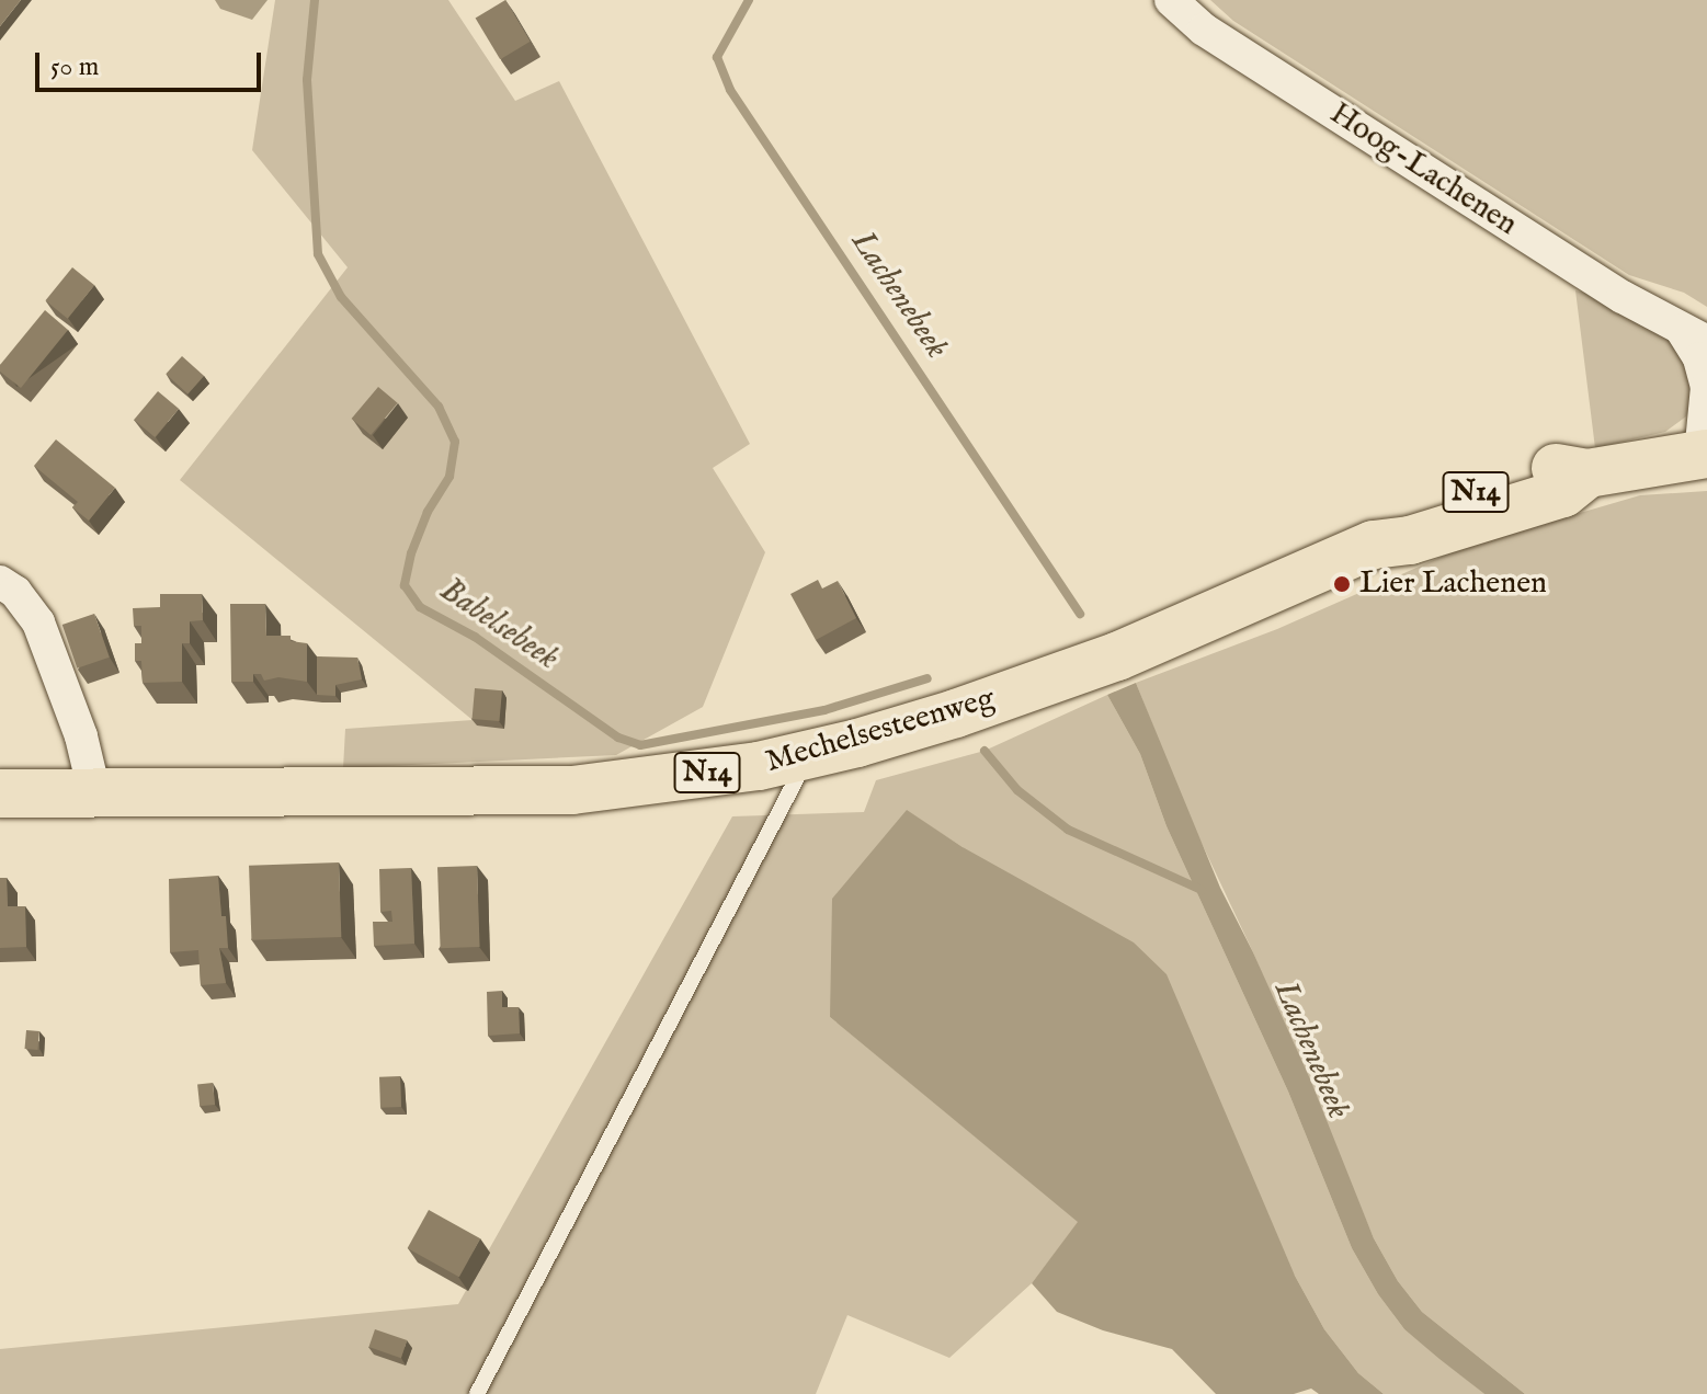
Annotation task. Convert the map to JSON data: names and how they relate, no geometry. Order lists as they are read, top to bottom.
{
  "streets": {
    "main road": ["N14", "Mechelsesteenweg"],
    "street": ["Hoog-Lachenen"]
  },
  "crossings": [
    ["Hoog-Lachenen", "Mechelsesteenweg"]
  ],
  "water": ["Lachenebeek", "Babelsebeek"],
  "places": ["Lier Lachenen"],
  "scale_bar": "50 m"
}
